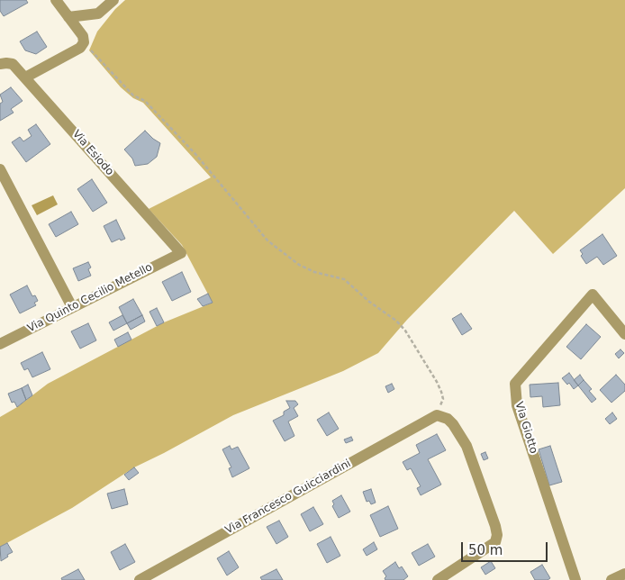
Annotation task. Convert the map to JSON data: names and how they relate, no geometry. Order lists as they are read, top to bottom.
{
  "streets": {
    "street": [
      "Via Esiodo",
      "Via Quinto Cecilio Metello",
      "Via Giotto",
      "Via Francesco Guicciardini"
    ]
  },
  "crossings": [
    ["Via Esiodo", "Via Quinto Cecilio Metello"]
  ],
  "scale_bar": "50 m"
}
